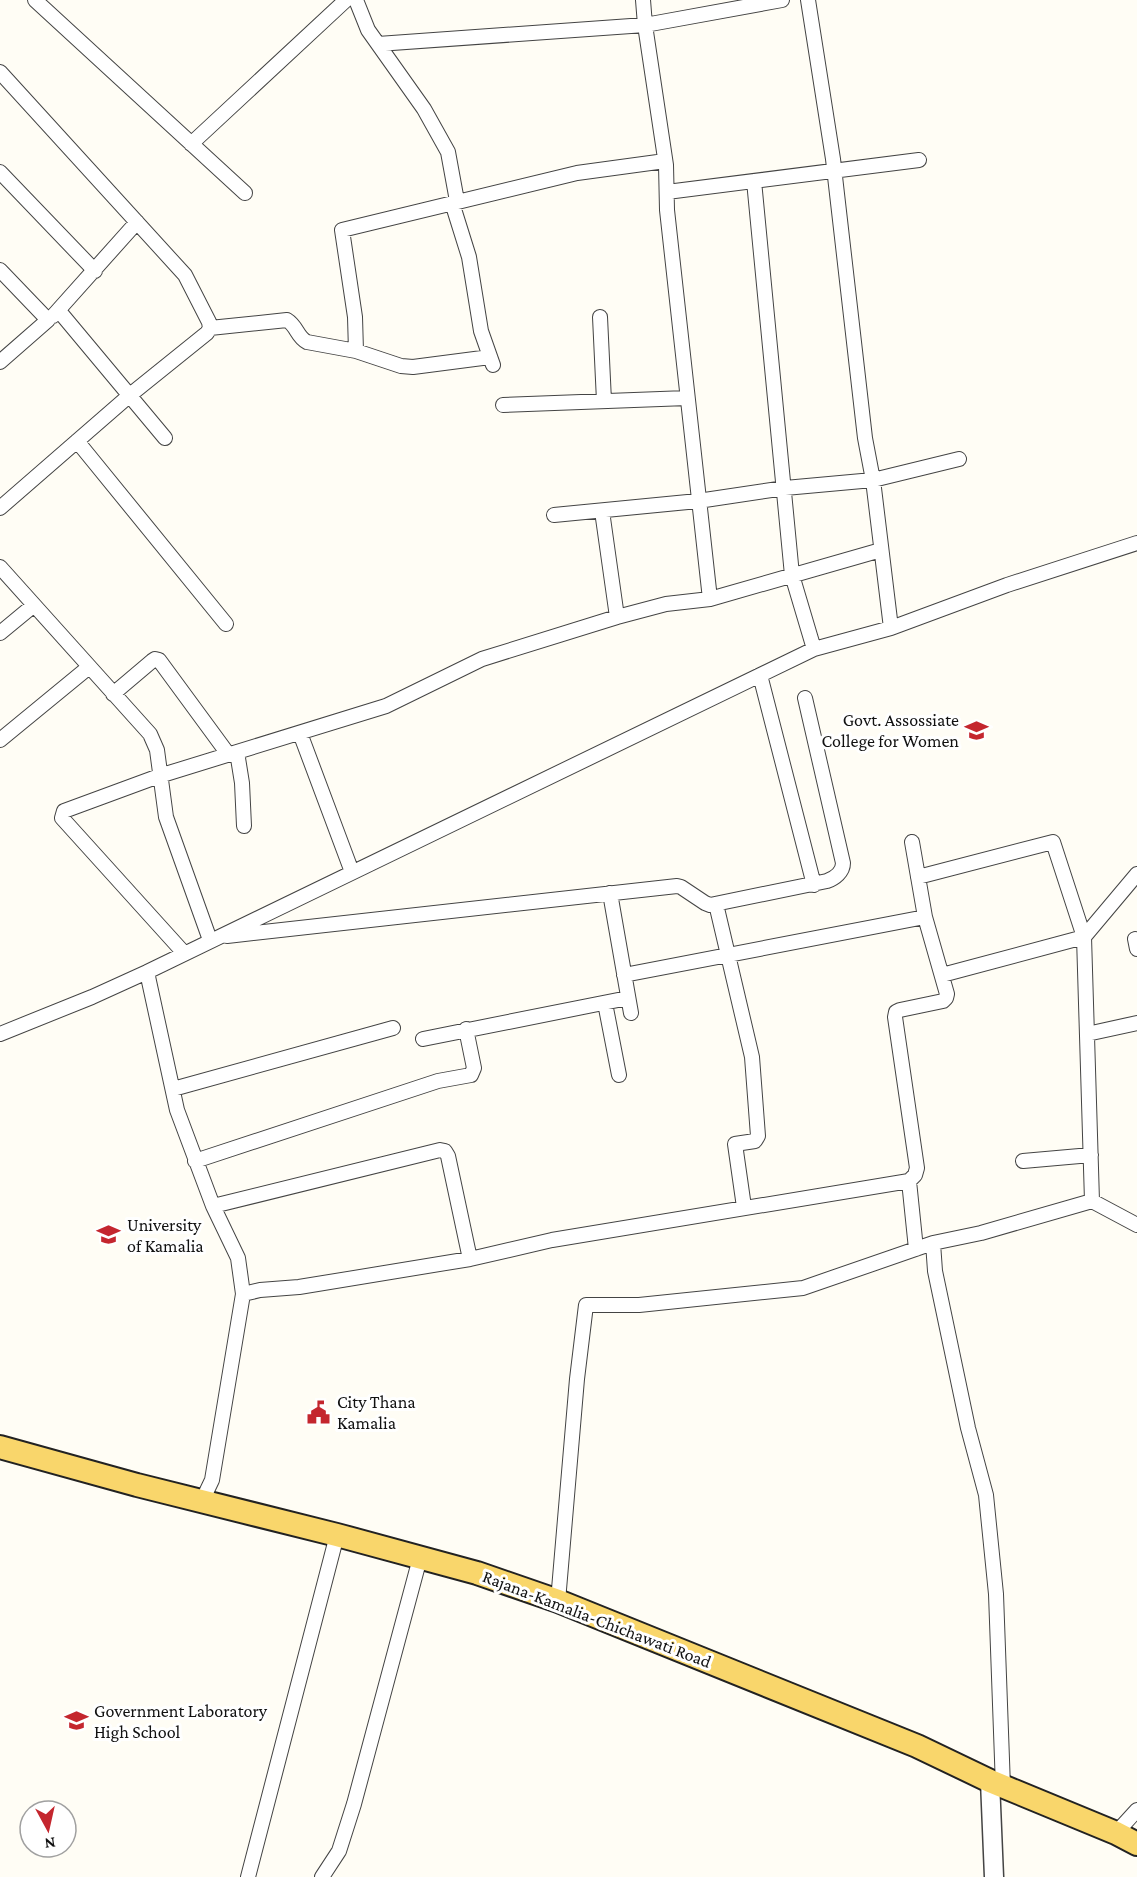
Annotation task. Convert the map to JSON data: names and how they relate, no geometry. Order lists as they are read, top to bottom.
{
  "streets": {
    "main road": ["Rajana-Kamalia-Chichawati Road"]
  },
  "places": {
    "school or university": ["Govt. Assossiate College for Women", "University of Kamalia", "Government Laboratory High School"],
    "public building": ["City Thana Kamalia"]
  },
  "north": "bottom"
}
